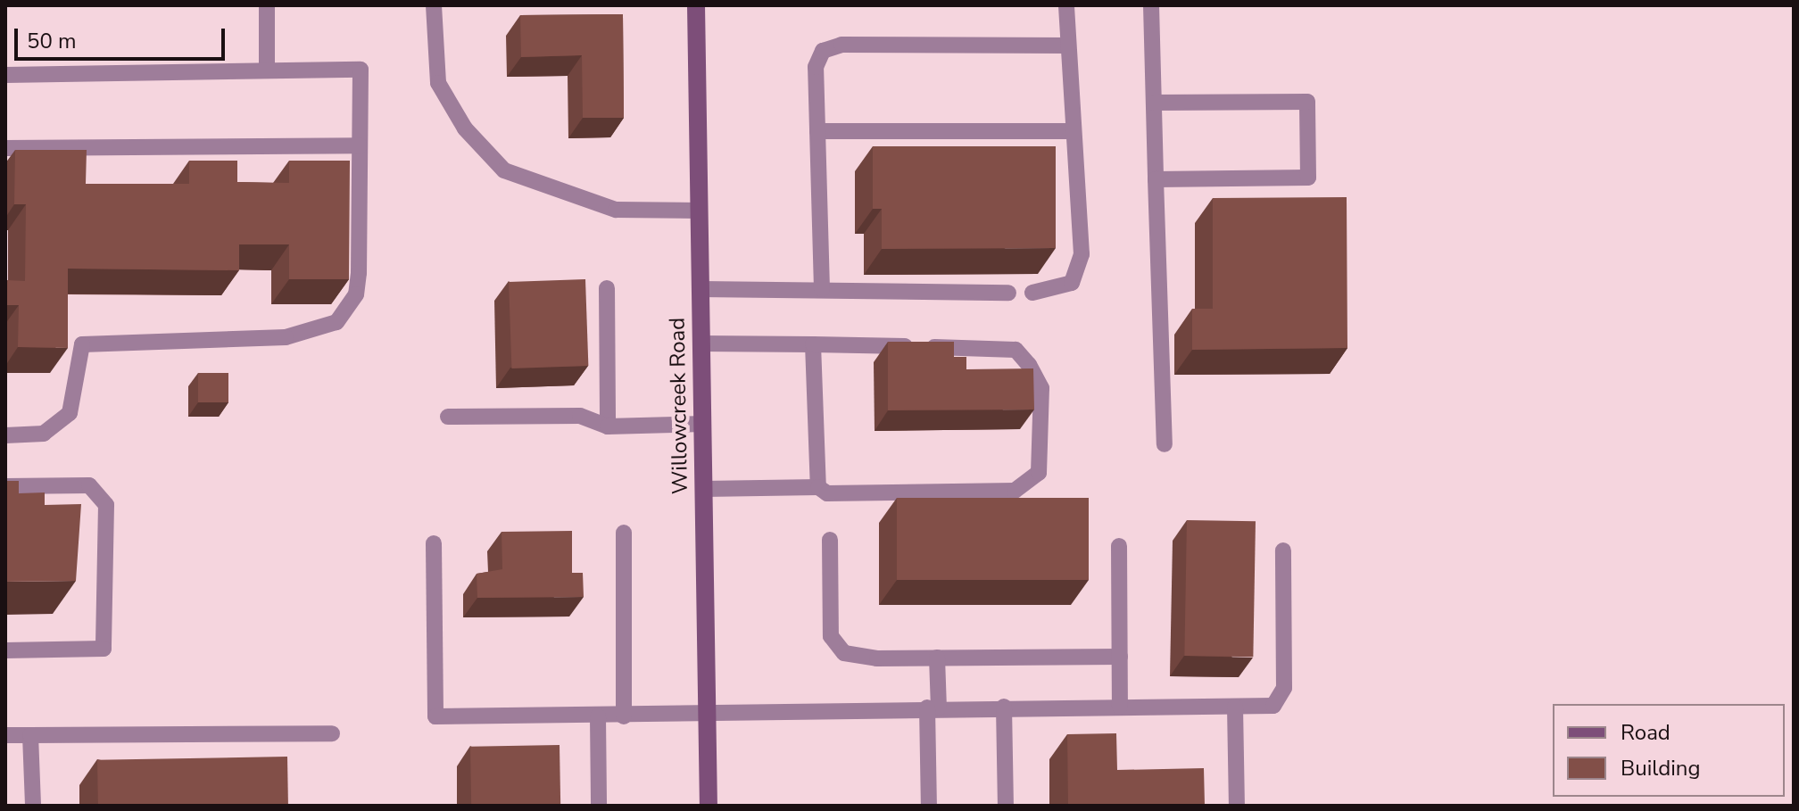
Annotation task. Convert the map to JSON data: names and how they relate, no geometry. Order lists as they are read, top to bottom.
{
  "streets": {
    "main road": ["Willowcreek Road"]
  },
  "legend": ["Road", "Building"],
  "scale_bar": "50 m"
}
